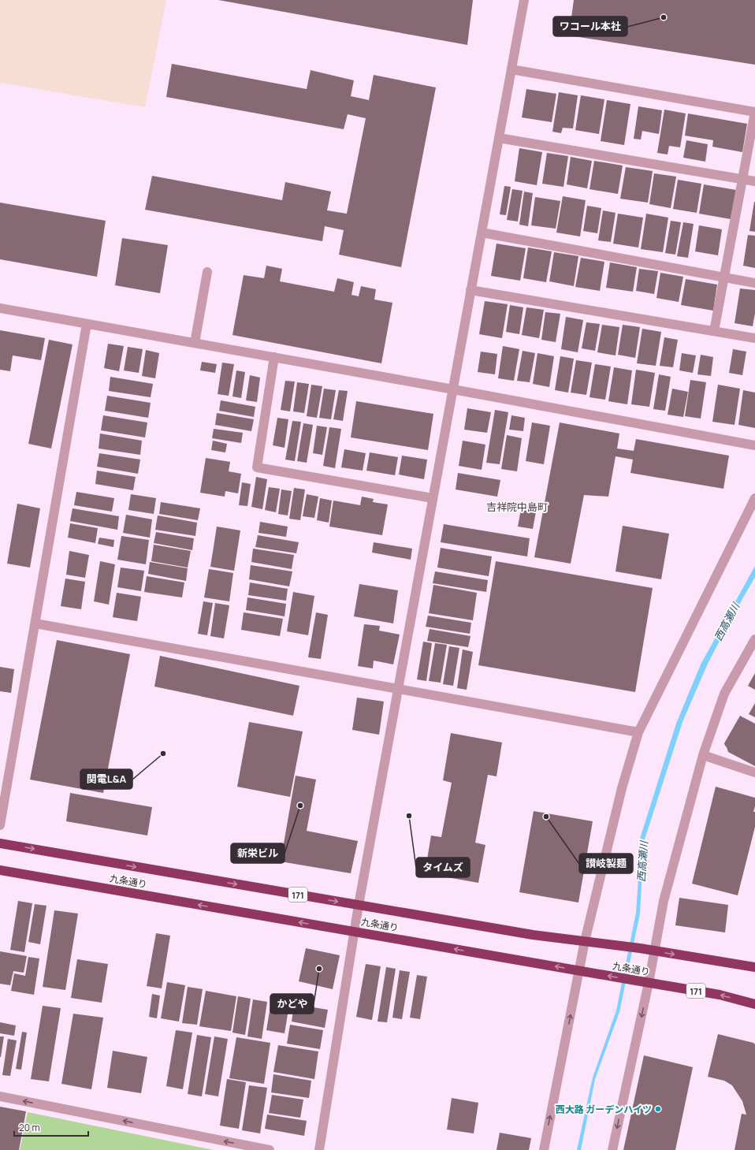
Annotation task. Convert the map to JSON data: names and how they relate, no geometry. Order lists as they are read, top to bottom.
{
  "streets": {
    "highway": ["九条通り", "171"]
  },
  "districts": ["吉祥院中島町"],
  "water": ["西高瀬川"],
  "places": [
    "ワコール本社",
    "関電L&A",
    "新栄ビル",
    "タイムズ",
    "讃岐製麺",
    "かどや",
    "西大路 ガーデンハイツ"
  ],
  "scale_bar": "20 m"
}
